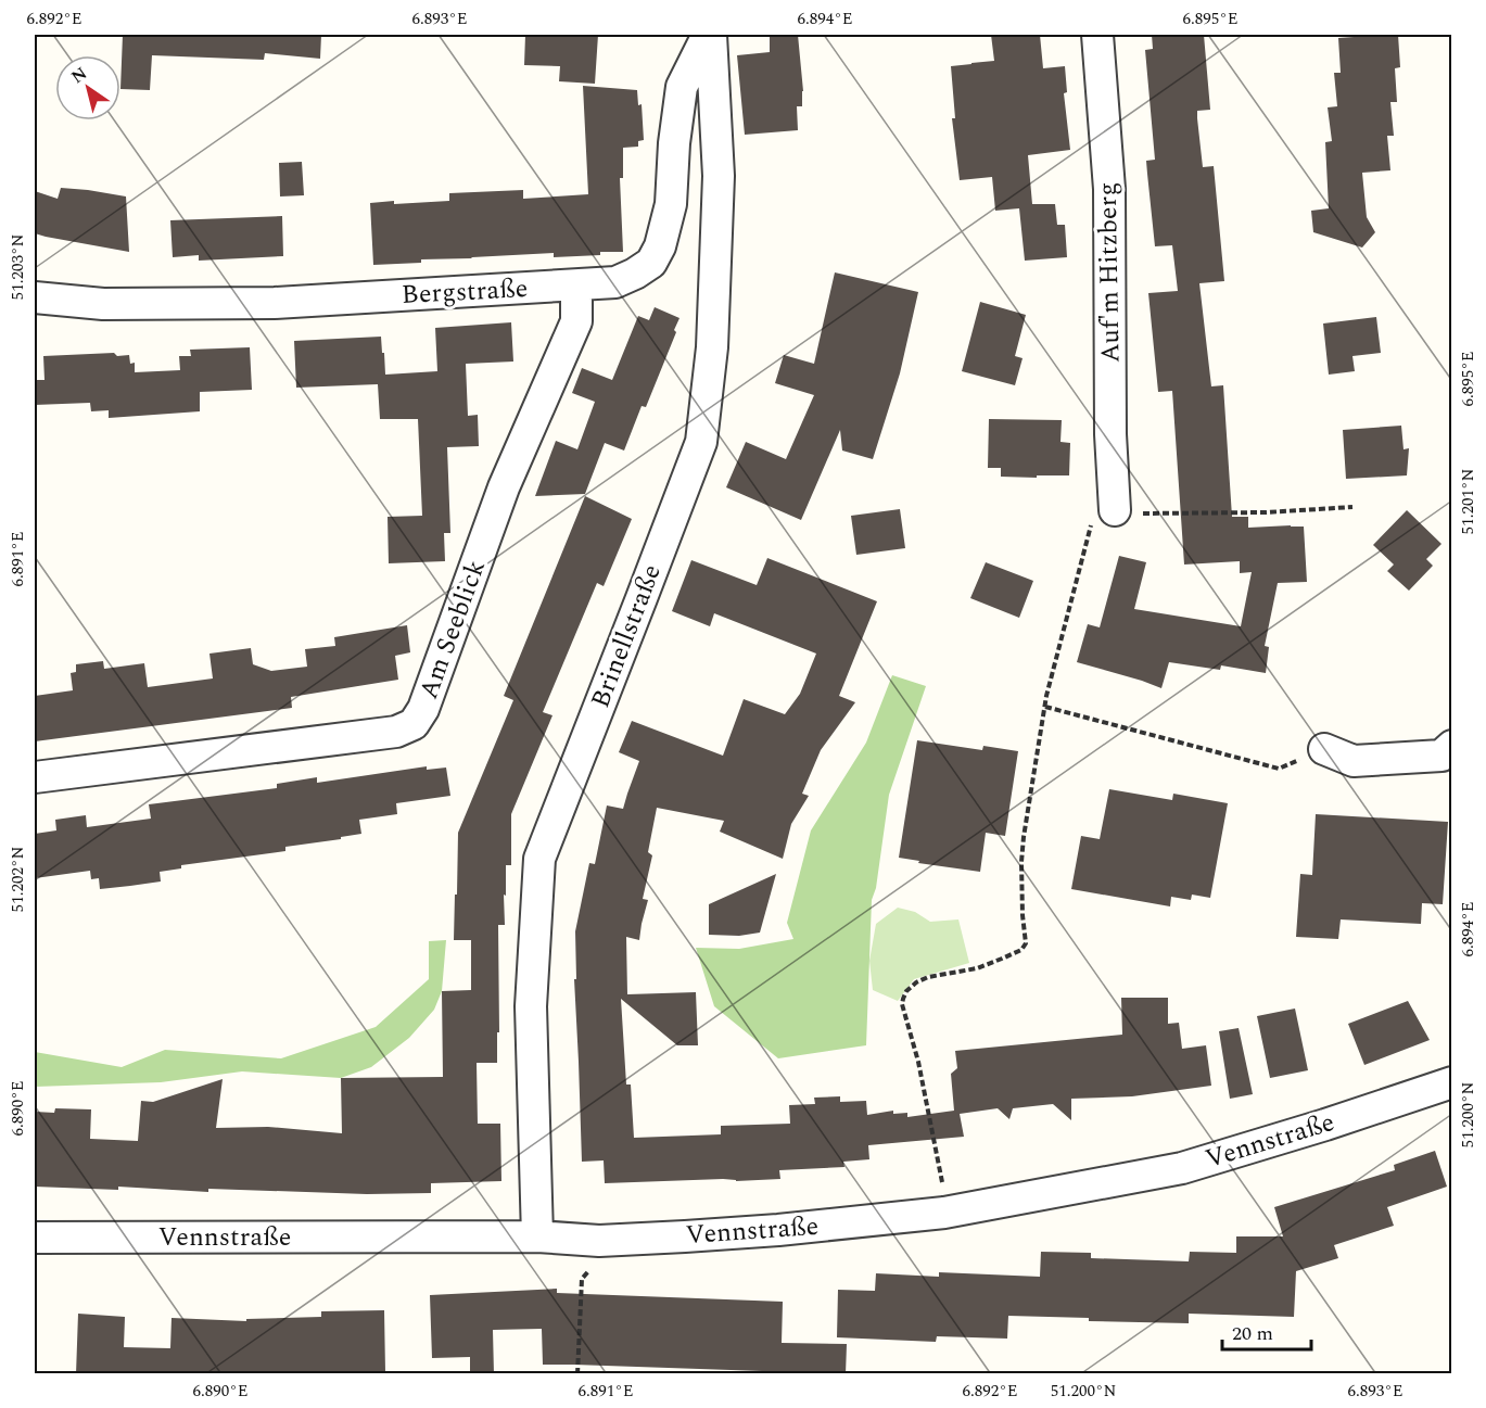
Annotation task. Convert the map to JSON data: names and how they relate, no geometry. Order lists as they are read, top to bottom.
{
  "streets": {
    "street": [
      "Auf'm Hitzberg",
      "Bergstraße",
      "Am Seeblick",
      "Brinellstraße",
      "Vennstraße"
    ]
  },
  "crossings": [
    ["Bergstraße", "Am Seeblick"],
    ["Bergstraße", "Brinellstraße"],
    ["Brinellstraße", "Vennstraße"]
  ],
  "scale_bar": "20 m",
  "north": "top left",
  "coordinates": [
    "6.892°E",
    "6.893°E",
    "6.894°E",
    "6.895°E",
    "51.203°N",
    "51.201°N",
    "6.891°E",
    "51.202°N",
    "6.890°E",
    "51.200°N"
  ]
}
